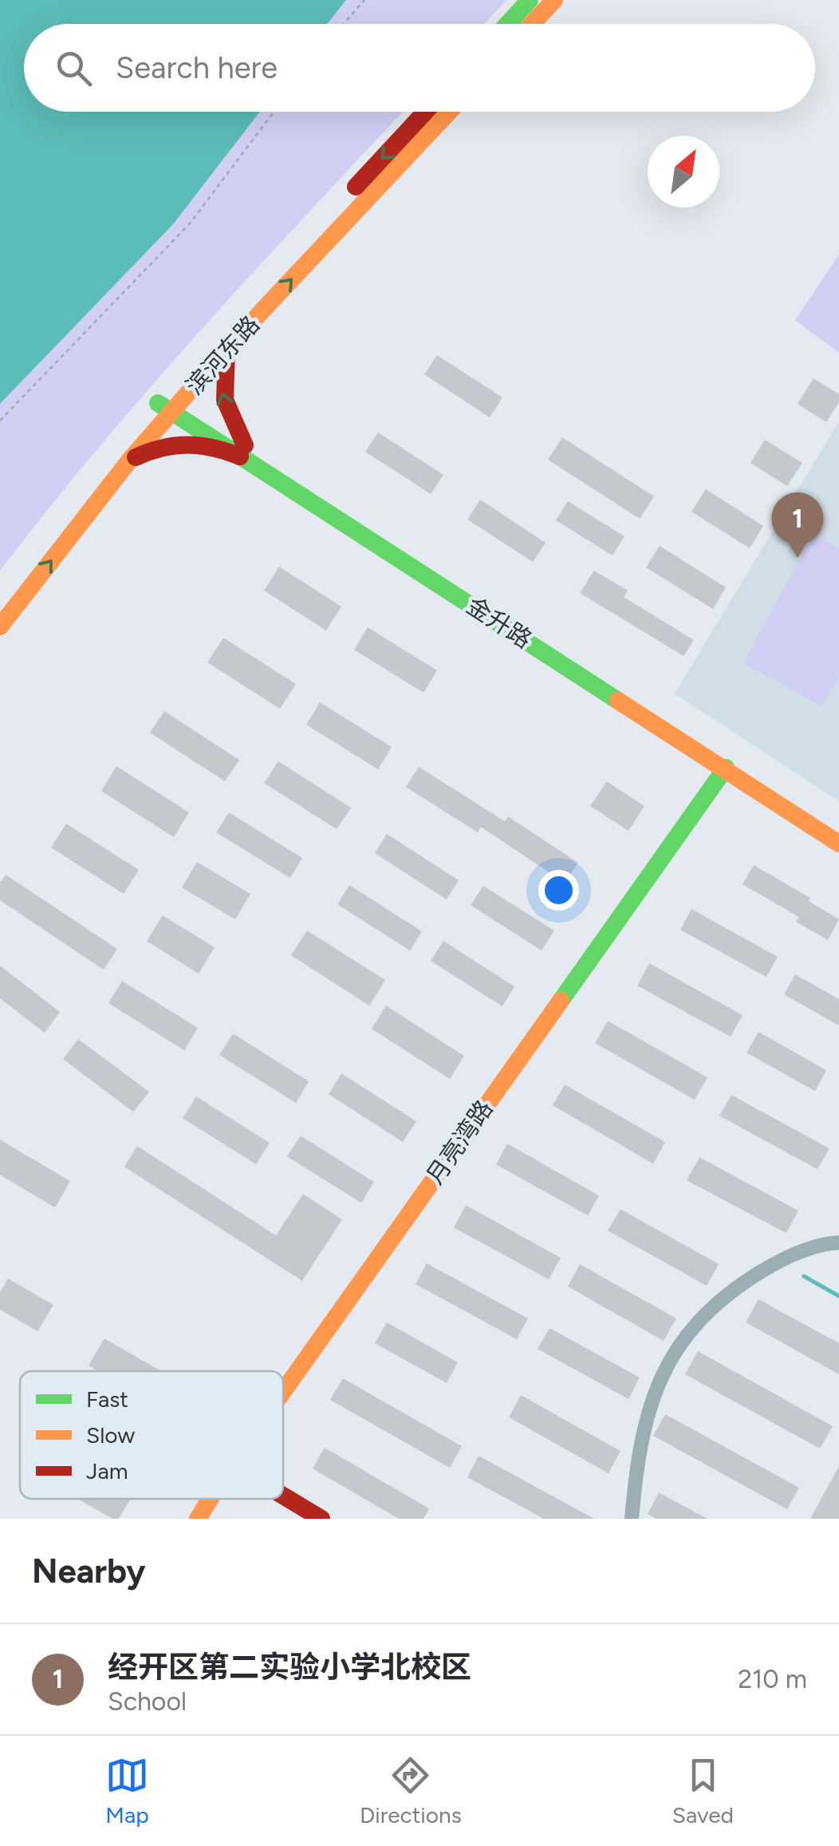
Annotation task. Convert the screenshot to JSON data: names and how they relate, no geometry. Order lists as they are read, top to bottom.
{
  "streets": {
    "main road": ["滨河东路", "金升路", "月亮湾路"]
  },
  "crossings": [
    ["滨河东路", "金升路"],
    ["金升路", "月亮湾路"]
  ],
  "legend": ["Fast", "Slow", "Jam"],
  "north": "top right",
  "page": {
    "search": "Search here",
    "pins": "1",
    "heading": "Nearby",
    "list": [
      {
        "mark": "1",
        "name": "经开区第二实验小学北校区",
        "note": "School",
        "value": "210 m"
      }
    ],
    "nav": ["Map", "Directions", "Saved"]
  }
}
